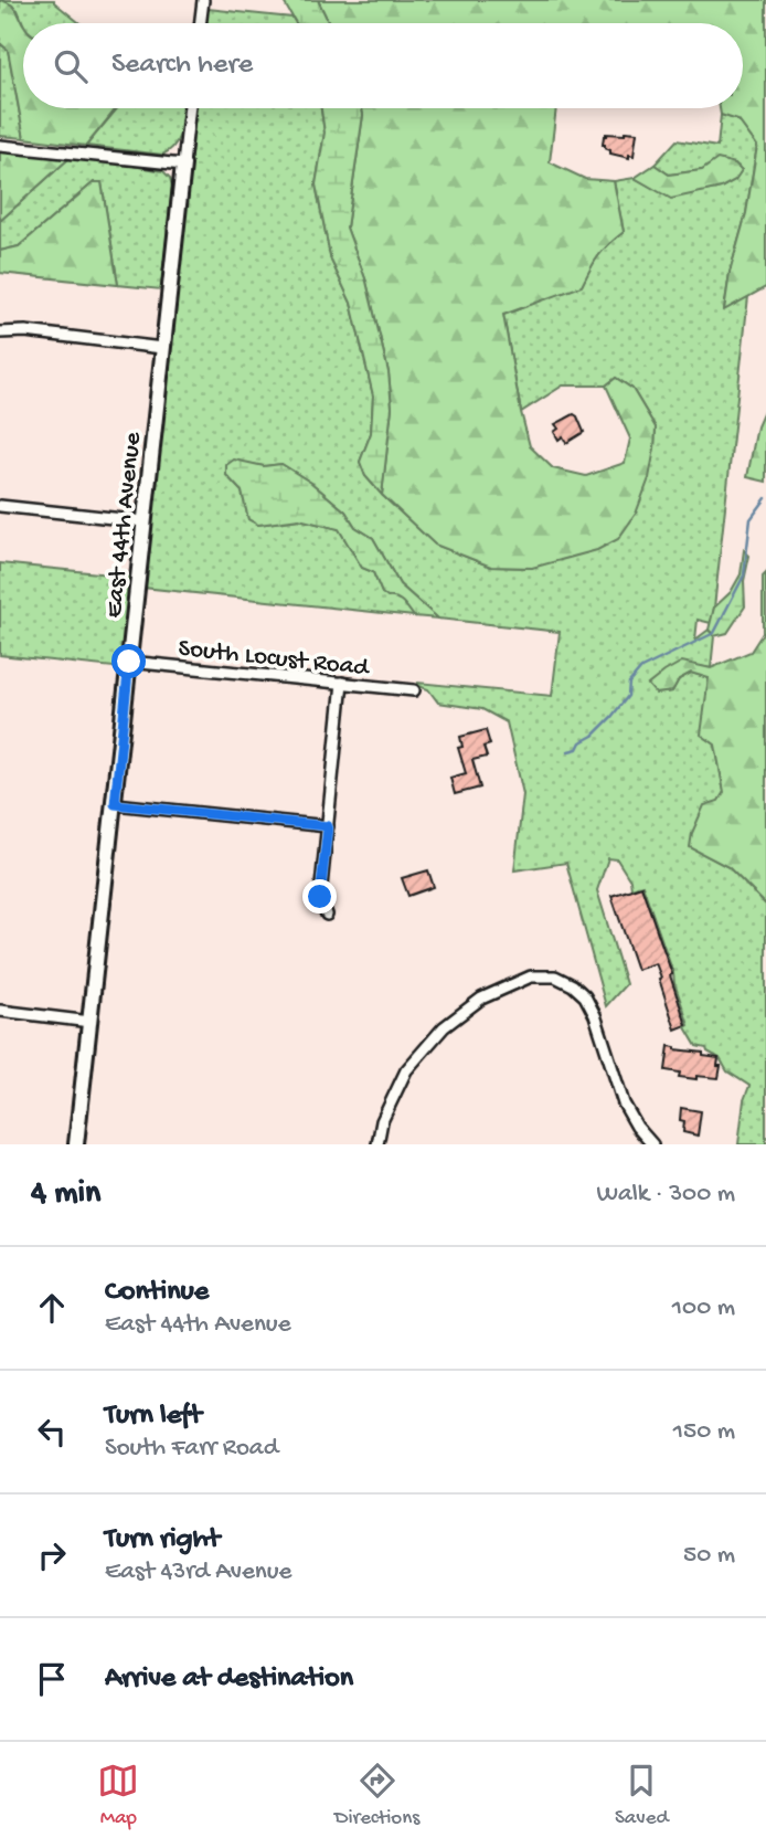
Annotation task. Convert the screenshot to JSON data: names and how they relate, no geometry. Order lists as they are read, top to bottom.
{
  "streets": {
    "street": ["East 44th Avenue", "South Locust Road"]
  },
  "crossings": [
    ["East 44th Avenue", "South Locust Road"]
  ],
  "page": {
    "search": "Search here",
    "heading": ["4 min", "Walk · 300 m"],
    "list": [
      ["Continue", "East 44th Avenue", "100 m"],
      ["Turn left", "South Farr Road", "150 m"],
      ["Turn right", "East 43rd Avenue", "50 m"],
      "Arrive at destination"
    ],
    "nav": ["Map", "Directions", "Saved"]
  }
}
